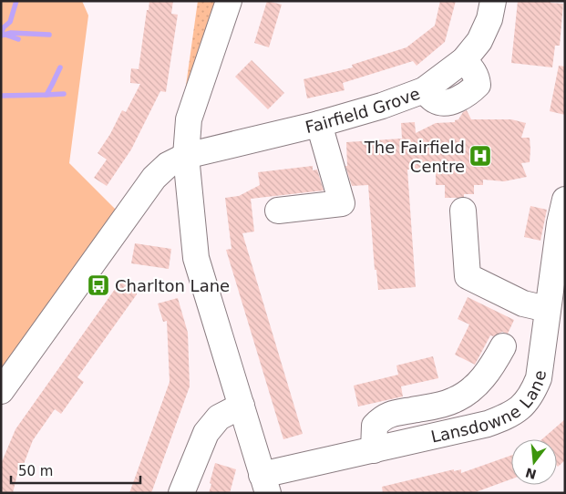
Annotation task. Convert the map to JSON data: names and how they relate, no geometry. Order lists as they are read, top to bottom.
{
  "streets": {
    "street": ["Fairfield Grove", "Lansdowne Lane"]
  },
  "places": {
    "hospital": ["The Fairfield Centre"],
    "bus stop": ["Charlton Lane"]
  },
  "scale_bar": "50 m",
  "north": "bottom"
}
